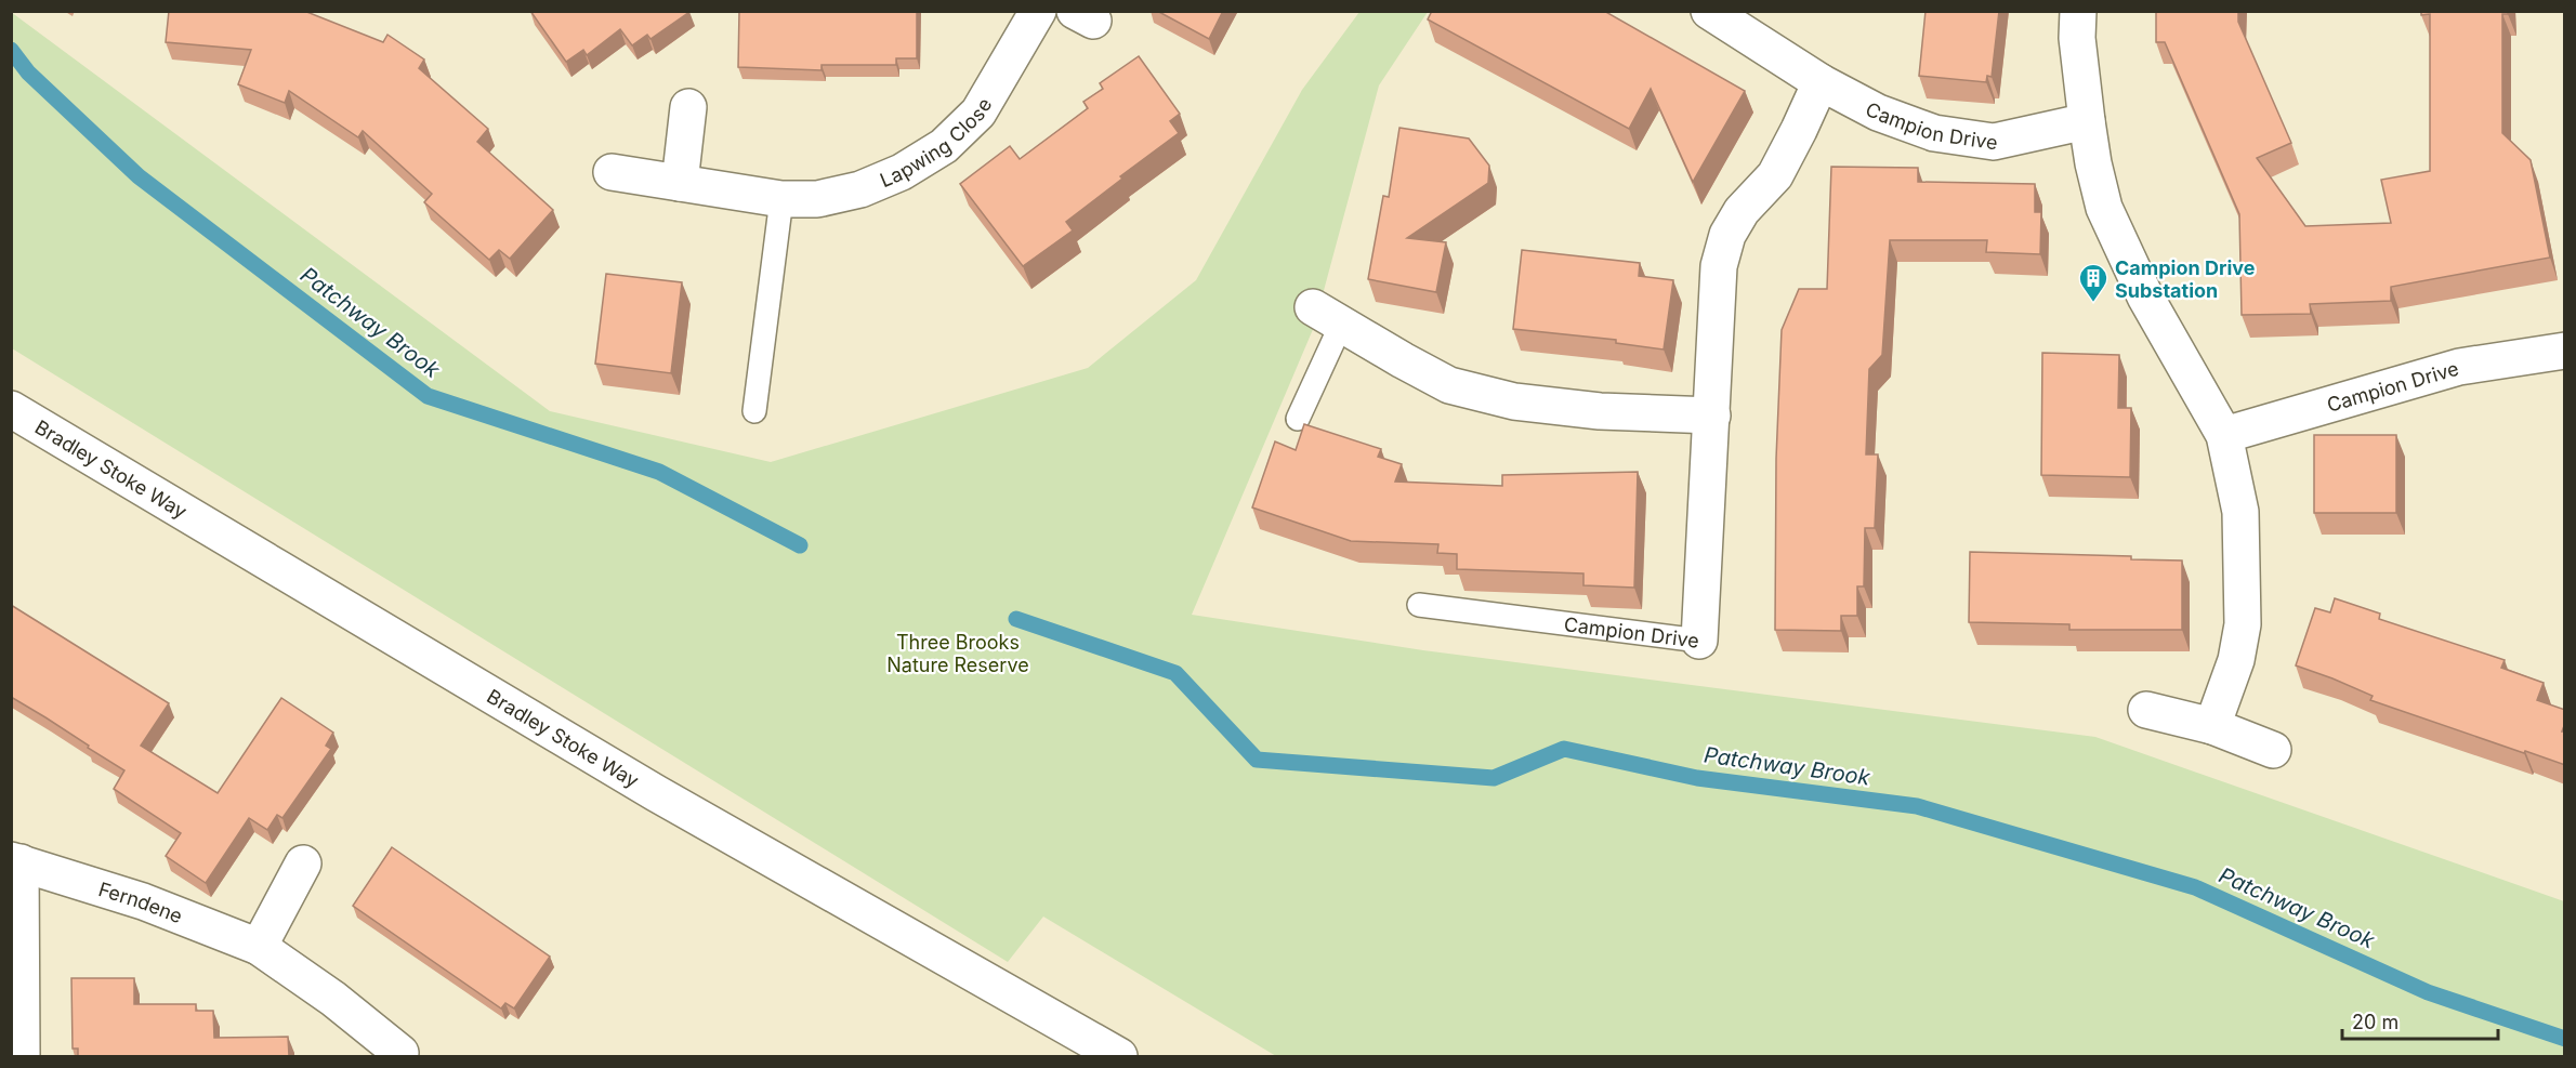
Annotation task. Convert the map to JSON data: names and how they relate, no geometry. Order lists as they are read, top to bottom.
{
  "streets": {
    "street": [
      "Campion Drive",
      "Lapwing Close",
      "Bradley Stoke Way",
      "Ferndene"
    ]
  },
  "water": ["Patchway Brook"],
  "parks": ["Three Brooks Nature Reserve"],
  "places": {
    "building": ["Campion Drive Substation"]
  },
  "scale_bar": "20 m"
}
